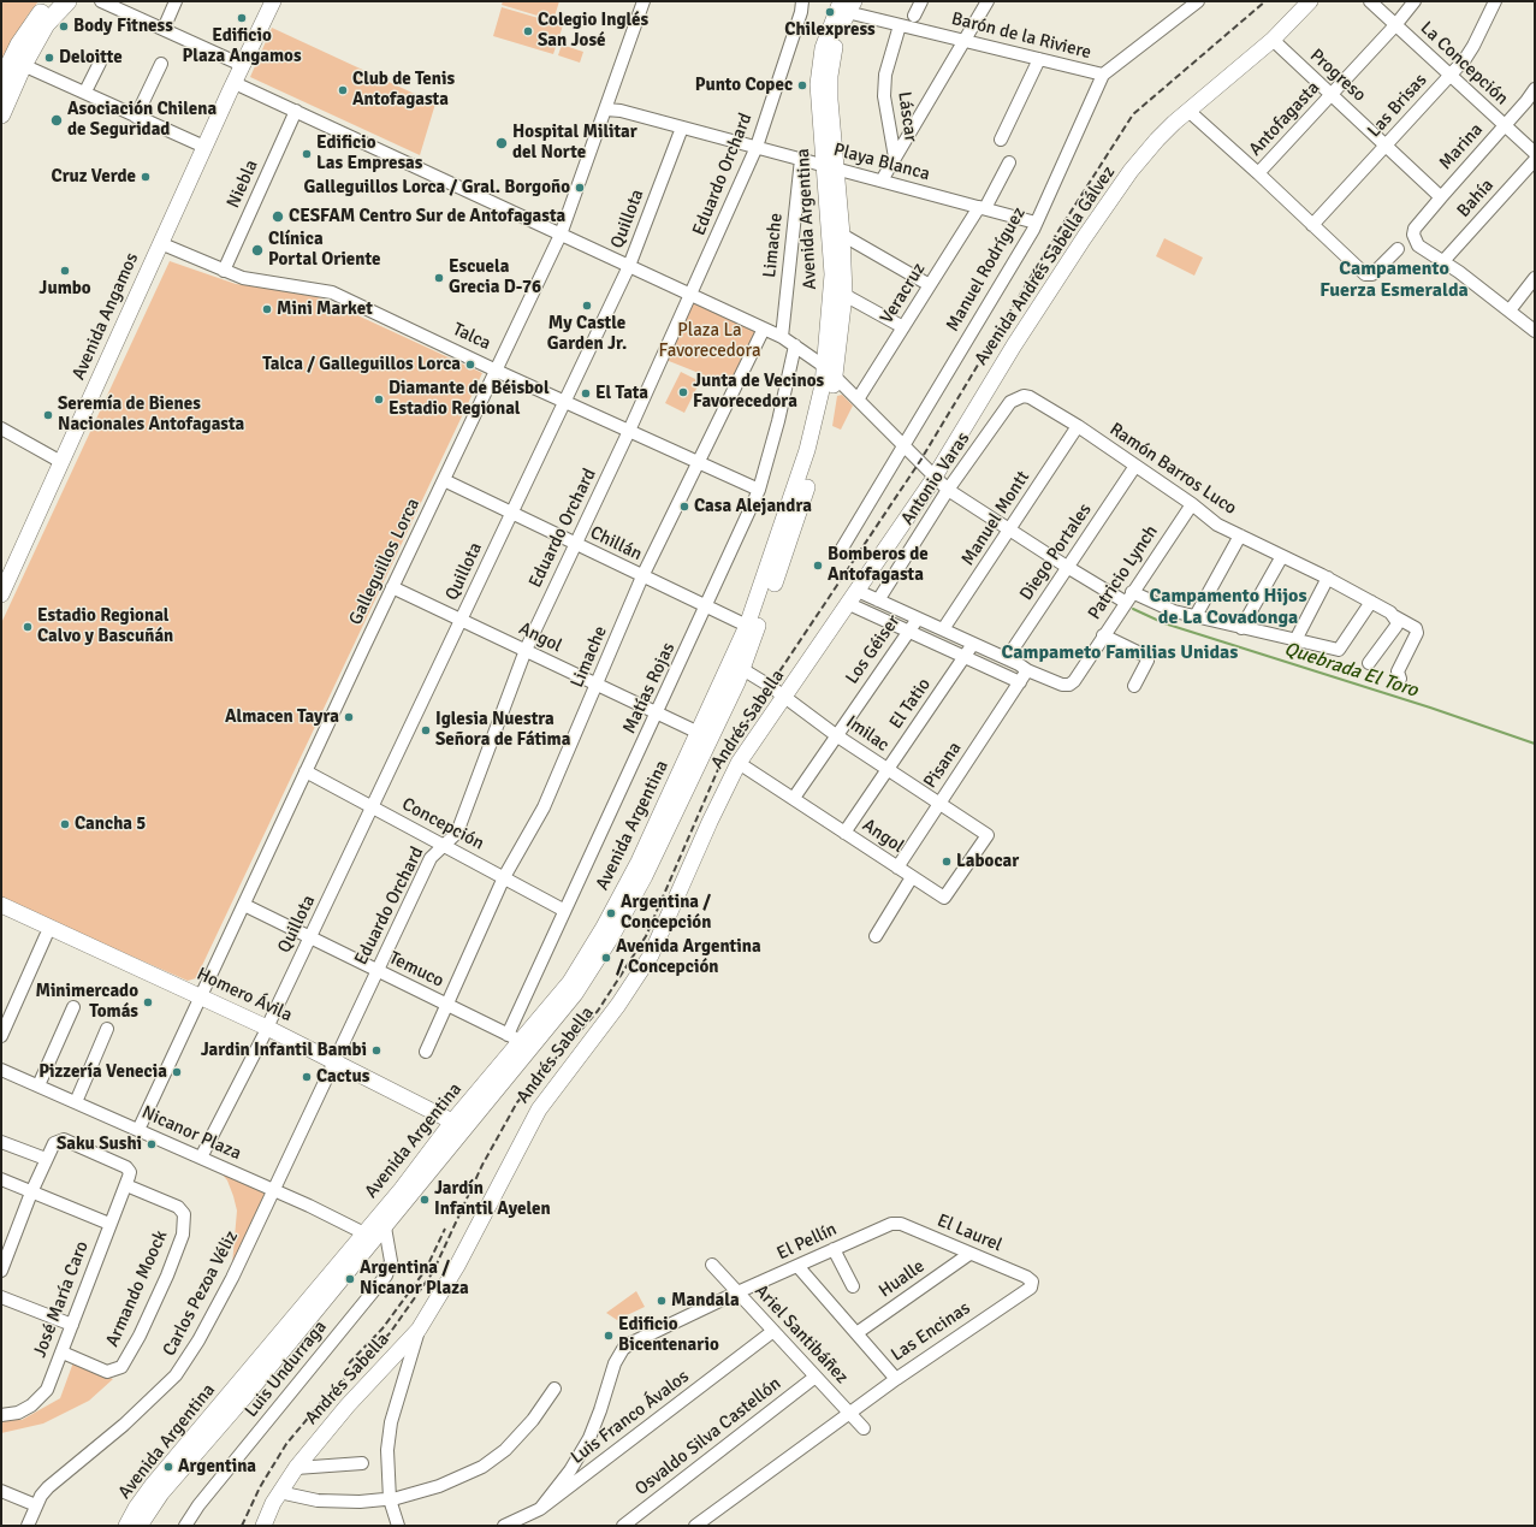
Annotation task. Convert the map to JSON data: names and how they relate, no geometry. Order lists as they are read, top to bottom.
{
  "streets": {
    "main road": [
      "Avenida Argentina",
      "Avenida Andrés Sabella Gálvez",
      "Avenida Angamos",
      "Andrés Sabella",
      "Homero Ávila"
    ],
    "street": [
      "Barón de la Riviere",
      "La Concepción",
      "Progreso",
      "Las Brisas",
      "Láscar",
      "Antofagasta",
      "Marina",
      "Playa Blanca",
      "Eduardo Orchard",
      "Niebla",
      "Bahía",
      "Quillota",
      "Limache",
      "Manuel Rodríguez",
      "Veracruz",
      "Talca",
      "Ramón Barros Luco",
      "Antonio Varas",
      "Manuel Montt",
      "Chillán",
      "Diego Portales",
      "Galleguillos Lorca",
      "Patricio Lynch",
      "Angol",
      "Los Géiser",
      "Matías Rojas",
      "El Tatio",
      "Imilac",
      "Pisana",
      "Concepción",
      "Temuco",
      "Nicanor Plaza",
      "El Laurel",
      "El Pellín",
      "Hualle",
      "Armando Moock",
      "Carlos Pezoa Véliz",
      "José María Caro",
      "Las Encinas",
      "Ariel Santibáñez",
      "Luis Undurraga",
      "Luis Franco Ávalos",
      "Osvaldo Silva Castellón"
    ]
  },
  "crossings": [
    ["Barón de la Riviere", "Láscar"],
    ["Barón de la Riviere", "Avenida Argentina"],
    ["Barón de la Riviere", "Manuel Rodríguez"],
    ["La Concepción", "Las Brisas"],
    ["La Concepción", "Antofagasta"],
    ["La Concepción", "Marina"],
    ["Progreso", "Las Brisas"],
    ["Progreso", "Antofagasta"],
    ["Progreso", "Marina"],
    ["Progreso", "Avenida Andrés Sabella Gálvez"],
    ["Marina", "Bahía"],
    ["Playa Blanca", "Eduardo Orchard"],
    ["Playa Blanca", "Quillota"],
    ["Playa Blanca", "Avenida Argentina"],
    ["Playa Blanca", "Limache"],
    ["Playa Blanca", "Manuel Rodríguez"],
    ["Playa Blanca", "Veracruz"],
    ["Playa Blanca", "Galleguillos Lorca"],
    ["Eduardo Orchard", "Talca"],
    ["Eduardo Orchard", "Chillán"],
    ["Eduardo Orchard", "Angol"],
    ["Eduardo Orchard", "Concepción"],
    ["Eduardo Orchard", "Temuco"],
    ["Eduardo Orchard", "Homero Ávila"],
    ["Eduardo Orchard", "Carlos Pezoa Véliz"],
    ["Niebla", "Talca"],
    ["Quillota", "Talca"],
    ["Quillota", "Chillán"],
    ["Quillota", "Angol"],
    ["Quillota", "Concepción"],
    ["Quillota", "Temuco"],
    ["Quillota", "Homero Ávila"],
    ["Quillota", "Nicanor Plaza"],
    ["Avenida Argentina", "Chillán"],
    ["Avenida Argentina", "Angol"],
    ["Avenida Argentina", "Matías Rojas"],
    ["Avenida Argentina", "Imilac"],
    ["Avenida Argentina", "Temuco"],
    ["Avenida Argentina", "Homero Ávila"],
    ["Avenida Argentina", "Nicanor Plaza"],
    ["Avenida Argentina", "Luis Undurraga"],
    ["Limache", "Talca"],
    ["Limache", "Chillán"],
    ["Limache", "Angol"],
    ["Limache", "Concepción"],
    ["Limache", "Temuco"],
    ["Avenida Andrés Sabella Gálvez", "Andrés Sabella"],
    ["Avenida Angamos", "Talca"],
    ["Talca", "Galleguillos Lorca"],
    ["Talca", "Matías Rojas"],
    ["Ramón Barros Luco", "Antonio Varas"],
    ["Ramón Barros Luco", "Manuel Montt"],
    ["Ramón Barros Luco", "Diego Portales"],
    ["Ramón Barros Luco", "Patricio Lynch"],
    ["Chillán", "Galleguillos Lorca"],
    ["Chillán", "Matías Rojas"],
    ["Galleguillos Lorca", "Angol"],
    ["Galleguillos Lorca", "Concepción"],
    ["Galleguillos Lorca", "Temuco"],
    ["Galleguillos Lorca", "Homero Ávila"],
    ["Galleguillos Lorca", "Nicanor Plaza"],
    ["Patricio Lynch", "Pisana"],
    ["Angol", "Los Géiser"],
    ["Angol", "Matías Rojas"],
    ["Angol", "El Tatio"],
    ["Angol", "Andrés Sabella"],
    ["Angol", "Imilac"],
    ["Angol", "Pisana"],
    ["Los Géiser", "Imilac"],
    ["Matías Rojas", "Concepción"],
    ["Matías Rojas", "Temuco"],
    ["El Tatio", "Imilac"],
    ["Andrés Sabella", "Imilac"],
    ["Imilac", "Pisana"],
    ["Homero Ávila", "Carlos Pezoa Véliz"],
    ["Nicanor Plaza", "Carlos Pezoa Véliz"],
    ["El Laurel", "El Pellín"],
    ["El Laurel", "Hualle"],
    ["El Laurel", "Las Encinas"],
    ["El Pellín", "Ariel Santibáñez"],
    ["El Pellín", "Luis Franco Ávalos"],
    ["Armando Moock", "José María Caro"],
    ["Las Encinas", "Ariel Santibáñez"],
    ["Ariel Santibáñez", "Luis Franco Ávalos"],
    ["Ariel Santibáñez", "Osvaldo Silva Castellón"]
  ],
  "districts": ["Campamento Fuerza Esmeralda", "Campamento Hijos de La Covadonga", "Campameto Familias Unidas"],
  "water": ["Quebrada El Toro"],
  "parks": ["Plaza La Favorecedora"],
  "places": [
    "Chilexpress",
    "Edificio Plaza Angamos",
    "Body Fitness",
    "Colegio Inglés San José",
    "Deloitte",
    "Punto Copec",
    "Club de Tenis Antofagasta",
    "Asociación Chilena de Seguridad",
    "Hospital Militar del Norte",
    "Edificio Las Empresas",
    "Cruz Verde",
    "Galleguillos Lorca / Gral. Borgoño",
    "CESFAM Centro Sur de Antofagasta",
    "Clínica Portal Oriente",
    "Jumbo",
    "Escuela Grecia D-76",
    "My Castle Garden Jr.",
    "Mini Market",
    "Talca / Galleguillos Lorca",
    "Junta de Vecinos Favorecedora",
    "El Tata",
    "Diamante de Béisbol Estadio Regional",
    "Seremía de Bienes Nacionales Antofagasta",
    "Casa Alejandra",
    "Bomberos de Antofagasta",
    "Estadio Regional Calvo y Bascuñán",
    "Almacen Tayra",
    "Iglesia Nuestra Señora de Fátima",
    "Cancha 5",
    "Labocar",
    "Argentina / Concepción",
    "Avenida Argentina / Concepción",
    "Minimercado Tomás",
    "Jardin Infantil Bambi",
    "Pizzería Venecia",
    "Cactus",
    "Saku Sushi",
    "Jardín Infantil Ayelen",
    "Argentina / Nicanor Plaza",
    "Mandala",
    "Edificio Bicentenario",
    "Argentina"
  ]
}
